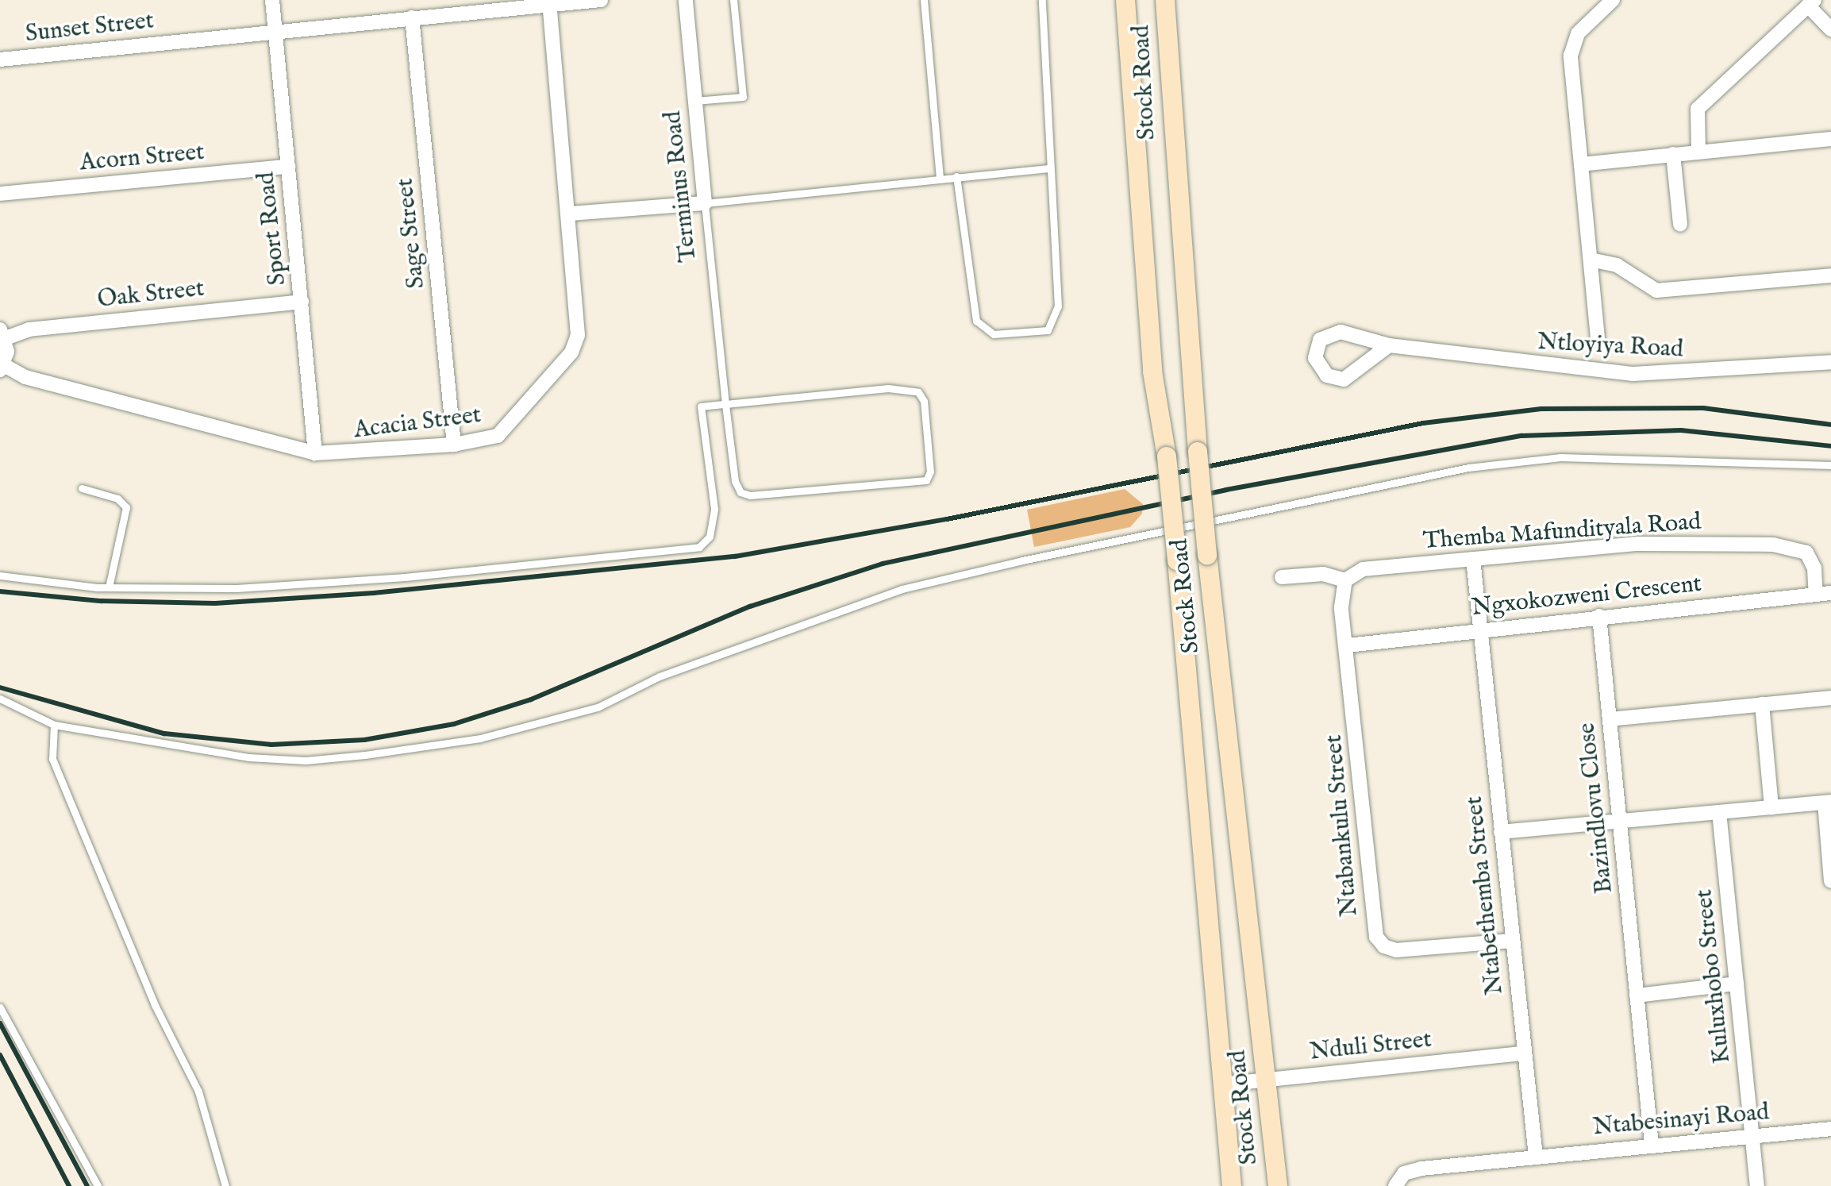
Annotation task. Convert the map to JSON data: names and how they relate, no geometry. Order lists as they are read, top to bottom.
{
  "streets": {
    "main road": ["Stock Road"],
    "street": [
      "Sunset Street",
      "Acorn Street",
      "Terminus Road",
      "Sport Road",
      "Sage Street",
      "Oak Street",
      "Ntloyiya Road",
      "Acacia Street",
      "Themba Mafundityala Road",
      "Ngxokozweni Crescent",
      "Bazindlovu Close",
      "Ntabankulu Street",
      "Ntabethemba Street",
      "Kuluxhobo Street",
      "Nduli Street",
      "Ntabesinayi Road"
    ]
  },
  "crossings": [
    ["Sunset Street", "Sport Road"],
    ["Sunset Street", "Sage Street"],
    ["Sunset Street", "Acacia Street"],
    ["Stock Road", "Nduli Street"],
    ["Acorn Street", "Sport Road"],
    ["Sport Road", "Oak Street"],
    ["Sport Road", "Acacia Street"],
    ["Sage Street", "Acacia Street"],
    ["Themba Mafundityala Road", "Ngxokozweni Crescent"],
    ["Themba Mafundityala Road", "Ntabethemba Street"],
    ["Ngxokozweni Crescent", "Bazindlovu Close"],
    ["Ngxokozweni Crescent", "Ntabankulu Street"],
    ["Ngxokozweni Crescent", "Ntabethemba Street"],
    ["Bazindlovu Close", "Ntabesinayi Road"],
    ["Ntabankulu Street", "Ntabethemba Street"],
    ["Ntabethemba Street", "Nduli Street"],
    ["Ntabethemba Street", "Ntabesinayi Road"],
    ["Kuluxhobo Street", "Ntabesinayi Road"]
  ]
}
